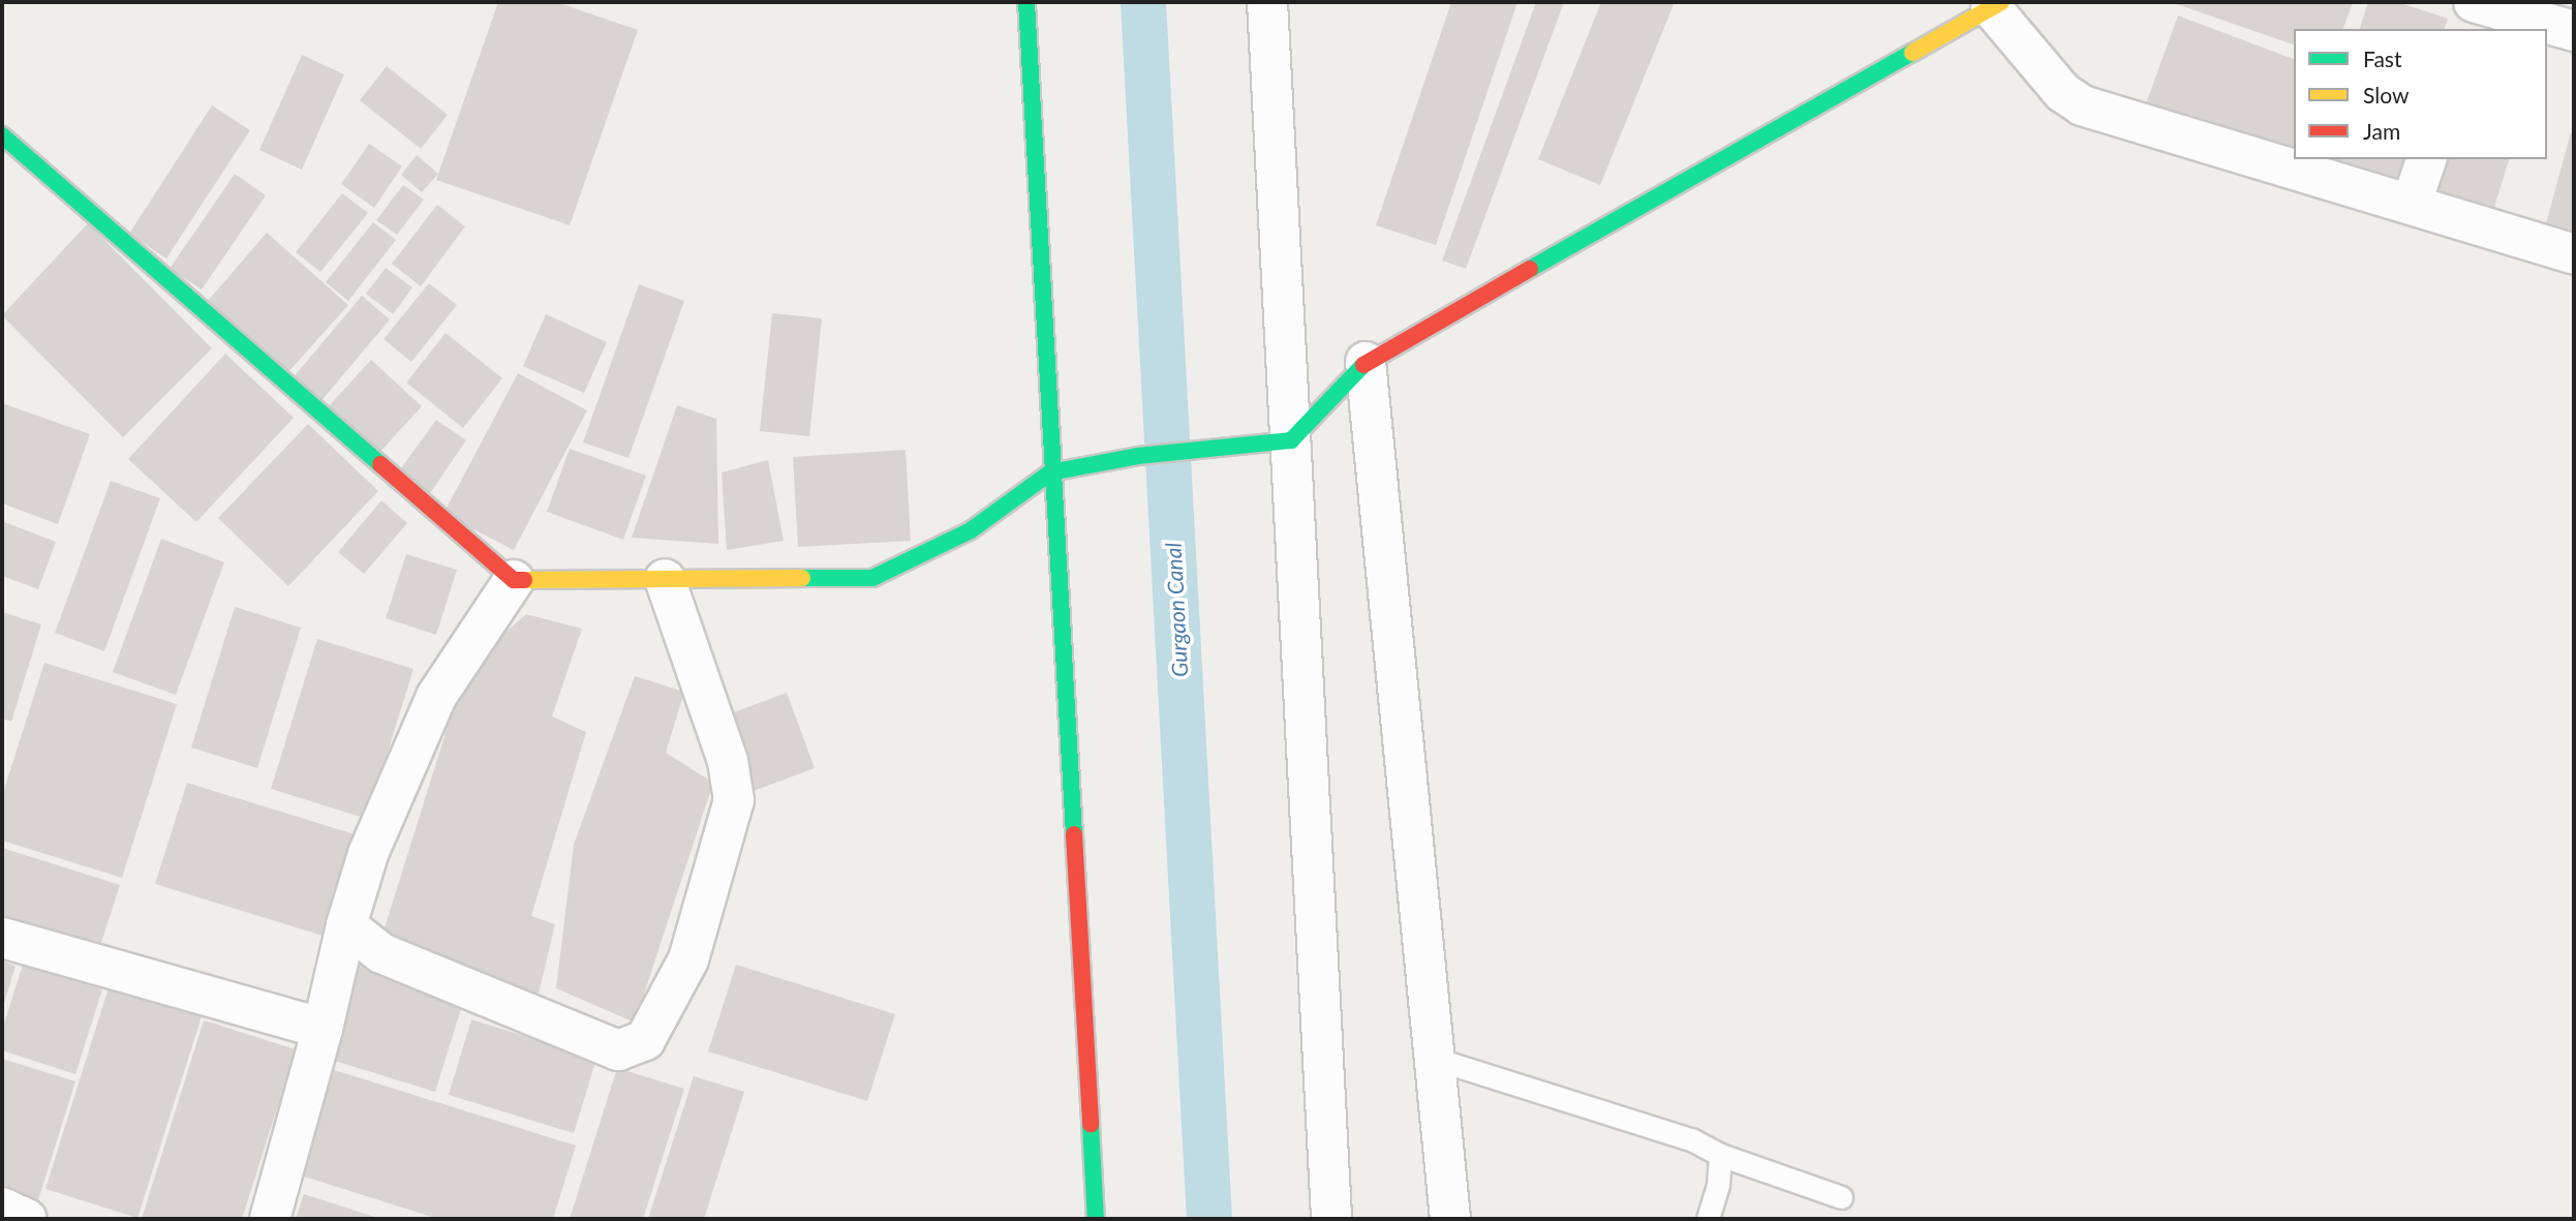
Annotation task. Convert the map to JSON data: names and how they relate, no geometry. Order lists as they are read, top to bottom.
{
  "water": ["Gurgaon Canal"],
  "legend": ["Fast", "Slow", "Jam"]
}
